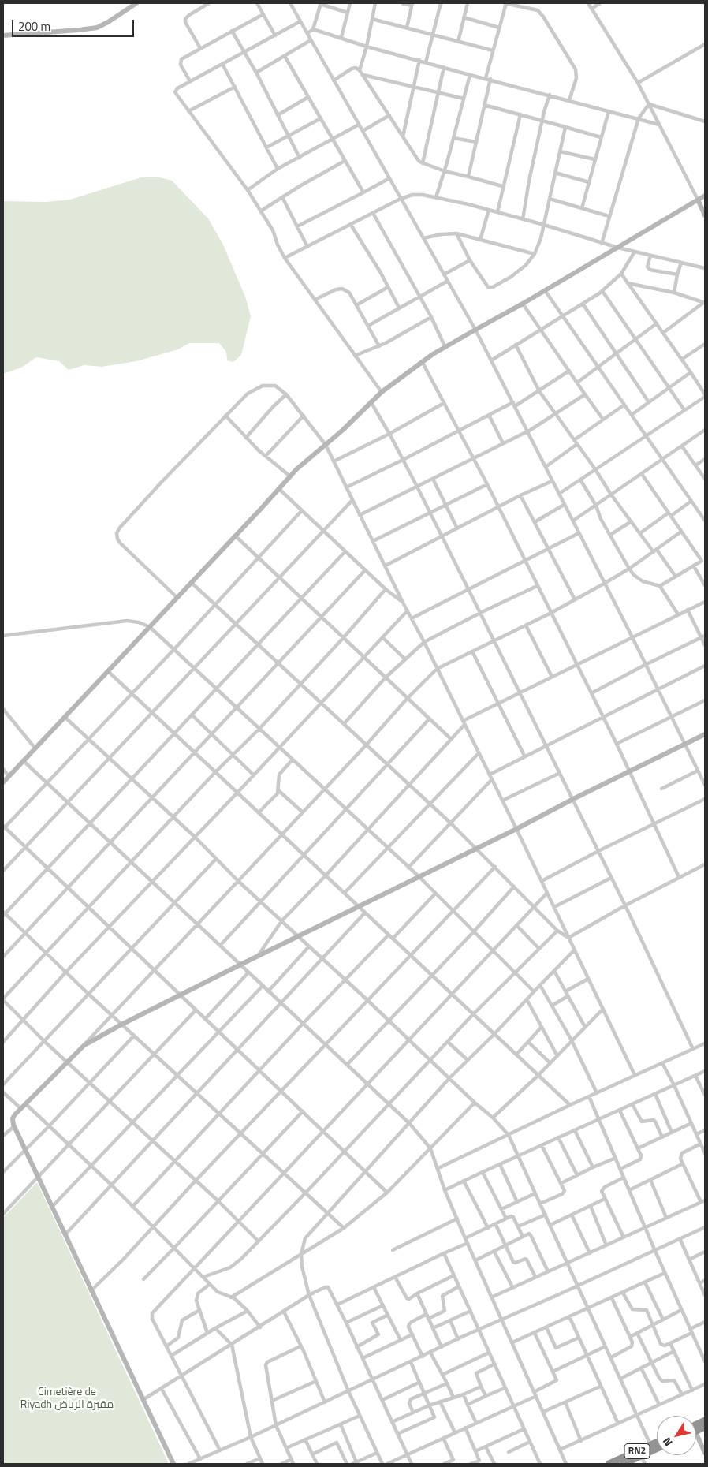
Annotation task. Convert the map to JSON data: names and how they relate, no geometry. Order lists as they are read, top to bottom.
{
  "streets": {
    "highway": ["RN2"]
  },
  "parks": ["Cimetière de Riyadh مقبرة الرياض"],
  "scale_bar": "200 m",
  "north": "bottom left"
}
